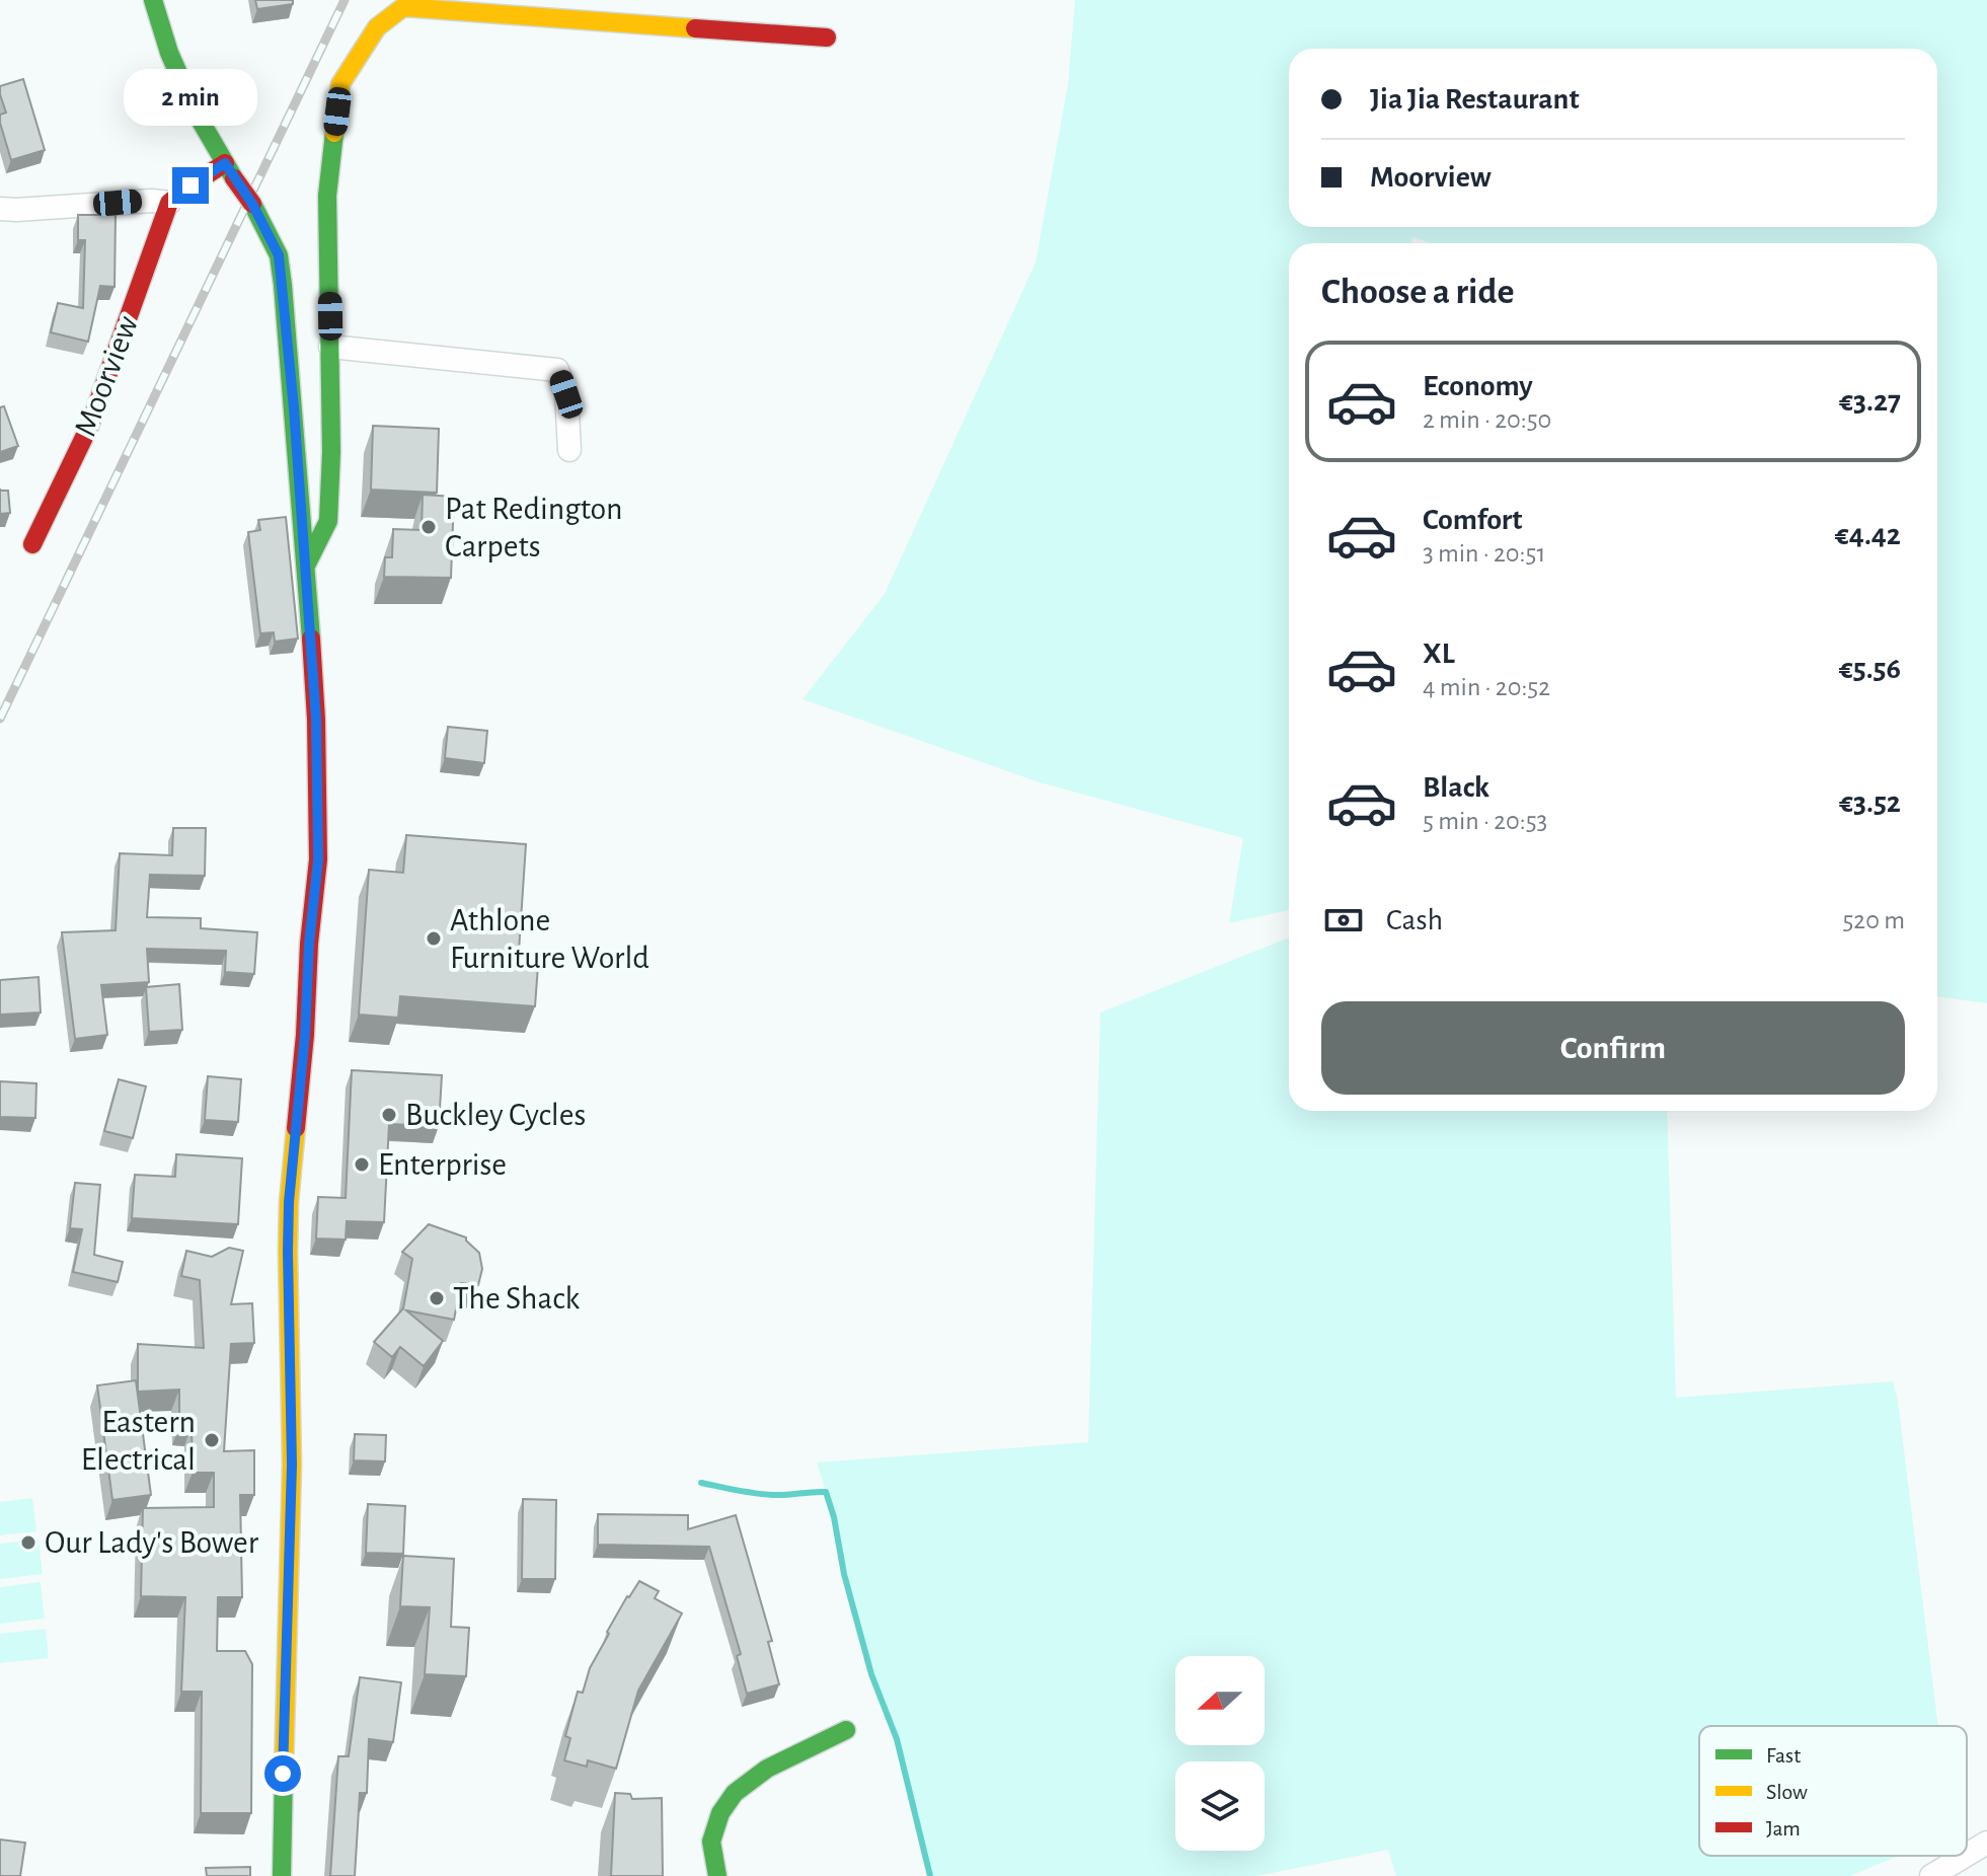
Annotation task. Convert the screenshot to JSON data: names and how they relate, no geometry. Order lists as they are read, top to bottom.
{
  "streets": {
    "main road": ["Moorview"]
  },
  "places": [
    "Pat Redington Carpets",
    "Athlone Furniture World",
    "Buckley Cycles",
    "Enterprise",
    "The Shack",
    "Eastern Electrical",
    "Our Lady's Bower"
  ],
  "legend": ["Fast", "Slow", "Jam"],
  "north": "left",
  "page": {
    "banner": ["Jia Jia Restaurant", "Moorview"],
    "bubble": "2 min",
    "heading": "Choose a ride",
    "list": [
      {
        "name": "Economy",
        "note": "2 min · 20:50",
        "value": "€3.27"
      },
      {
        "name": "Comfort",
        "note": "3 min · 20:51",
        "value": "€4.42"
      },
      {
        "name": "XL",
        "note": "4 min · 20:52",
        "value": "€5.56"
      },
      {
        "name": "Black",
        "note": "5 min · 20:53",
        "value": "€3.52"
      }
    ],
    "pay": ["Cash", "520 m"],
    "buttons": "Confirm"
  }
}
